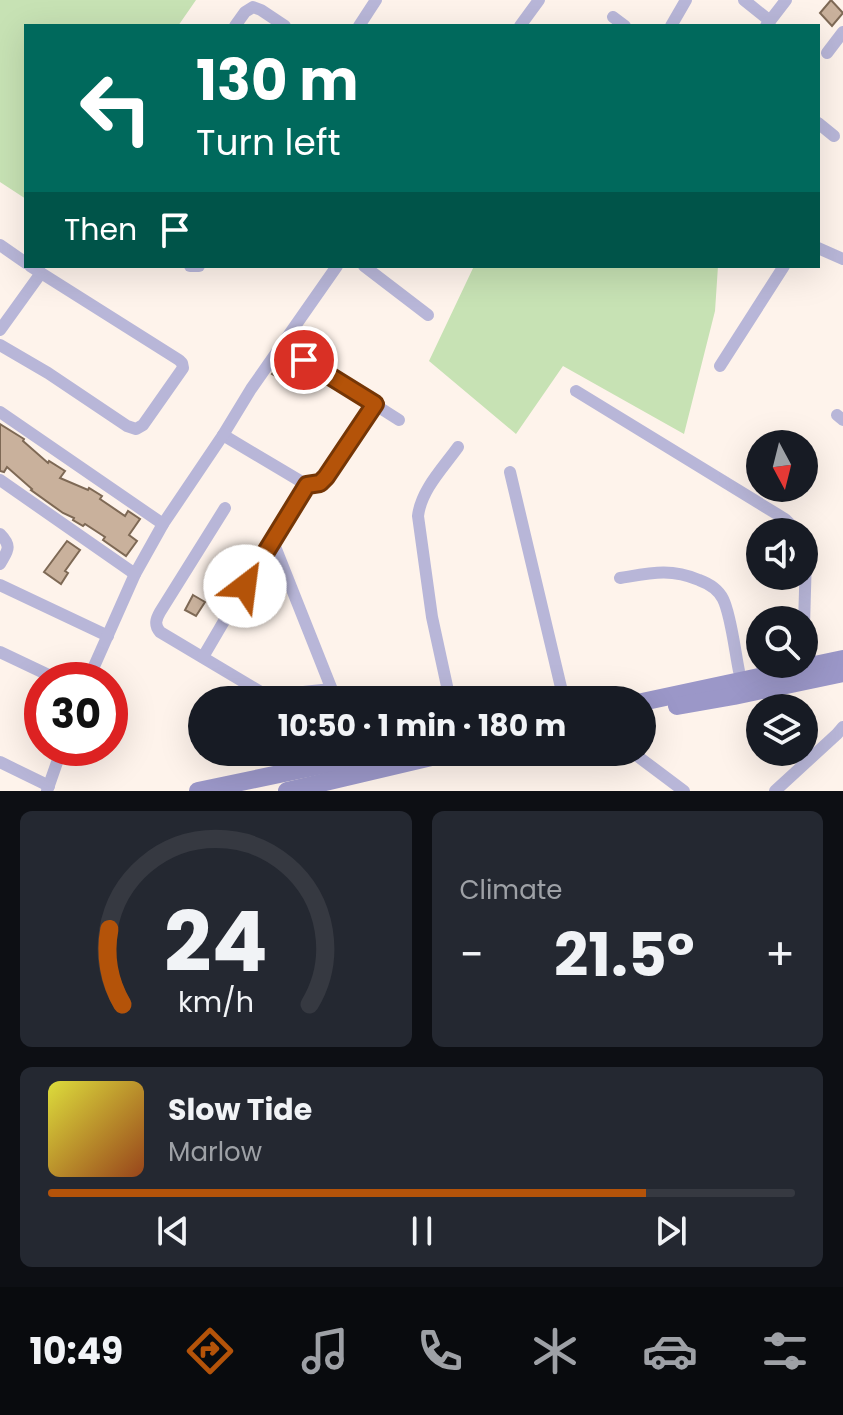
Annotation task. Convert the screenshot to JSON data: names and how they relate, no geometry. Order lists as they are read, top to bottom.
{
  "north": "bottom",
  "page": {
    "turn": ["130 m", "Turn left"],
    "then": "Then",
    "limit": "30",
    "trip": "10:50 · 1 min · 180 m",
    "tile": "Climate",
    "heat": ["−", "21.5°", "+"],
    "song": ["Slow Tide", "Marlow"],
    "tabs": "10:49",
    "gauge": ["24", "km/h"]
  }
}
